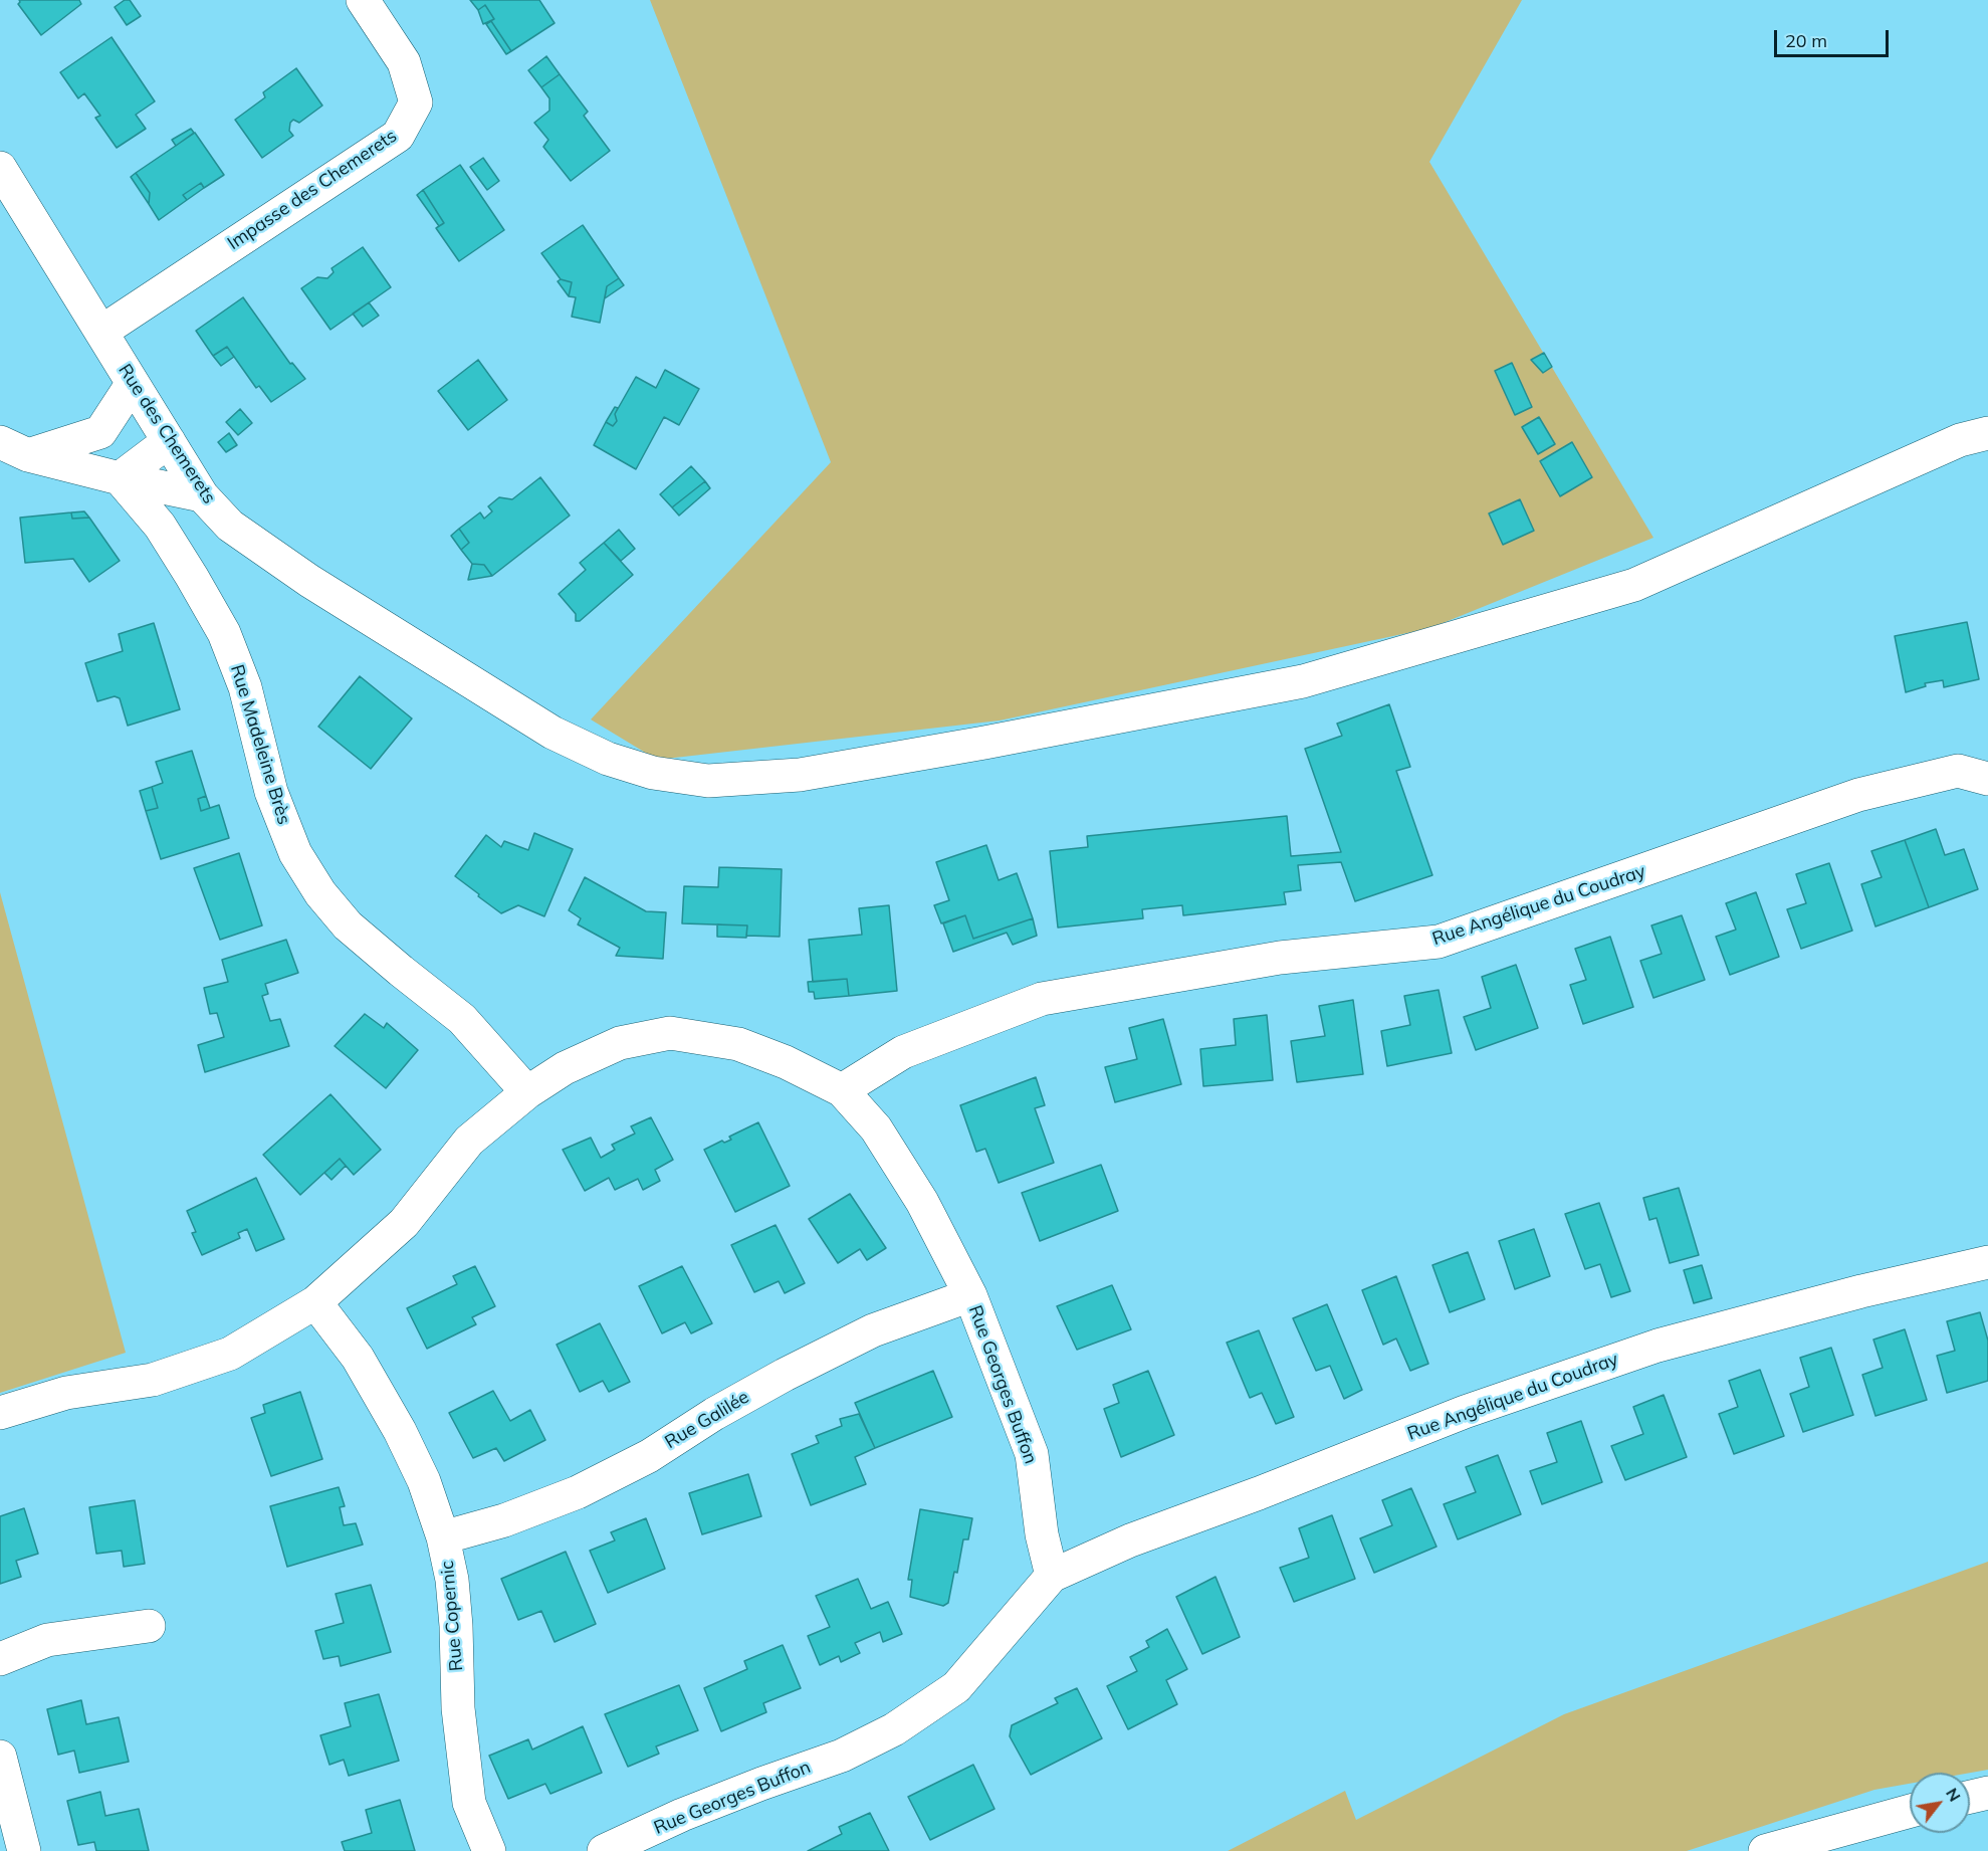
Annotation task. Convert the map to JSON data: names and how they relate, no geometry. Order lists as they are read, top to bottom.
{
  "streets": {
    "street": [
      "Impasse des Chemerets",
      "Rue des Chemerets",
      "Rue Madeleine Brès",
      "Rue Angélique du Coudray",
      "Rue Georges Buffon",
      "Rue Galilée",
      "Rue Copernic"
    ]
  },
  "crossings": [
    ["Impasse des Chemerets", "Rue des Chemerets"],
    ["Rue Madeleine Brès", "Rue Georges Buffon"],
    ["Rue Angélique du Coudray", "Rue Georges Buffon"],
    ["Rue Georges Buffon", "Rue Galilée"],
    ["Rue Georges Buffon", "Rue Copernic"],
    ["Rue Galilée", "Rue Copernic"]
  ],
  "scale_bar": "20 m",
  "north": "top right"
}
